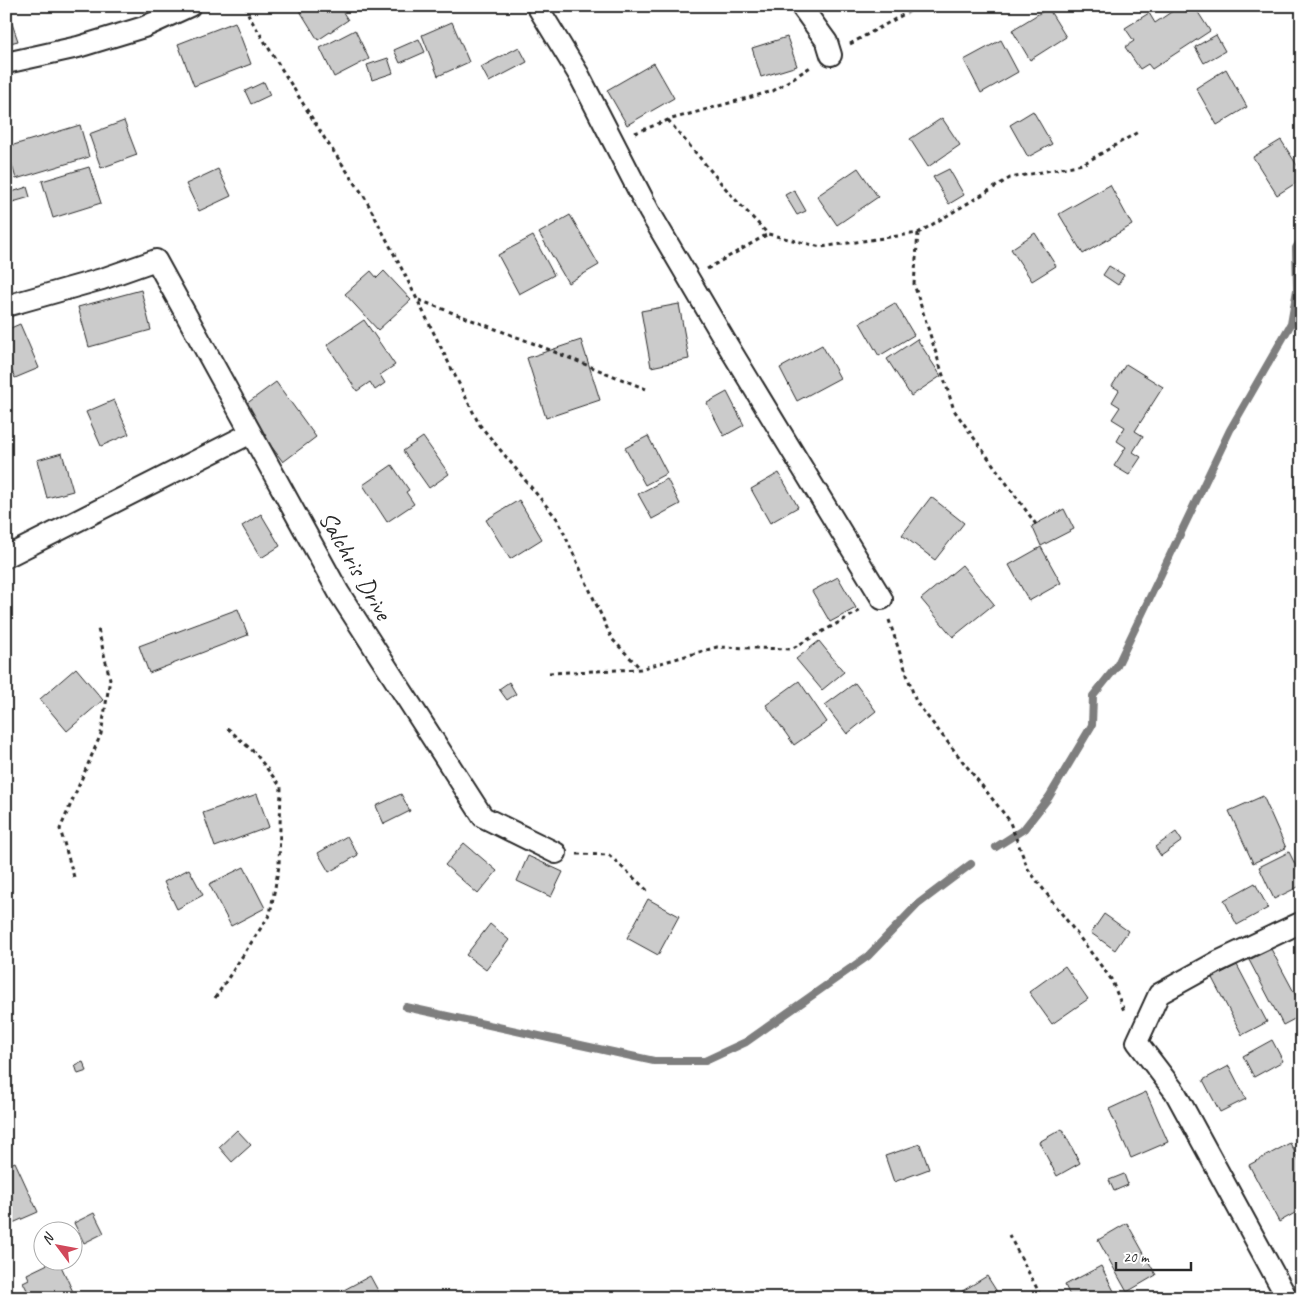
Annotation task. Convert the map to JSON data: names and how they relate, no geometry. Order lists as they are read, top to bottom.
{
  "streets": {
    "street": ["Salchris Drive"]
  },
  "scale_bar": "20 m",
  "north": "top left"
}
